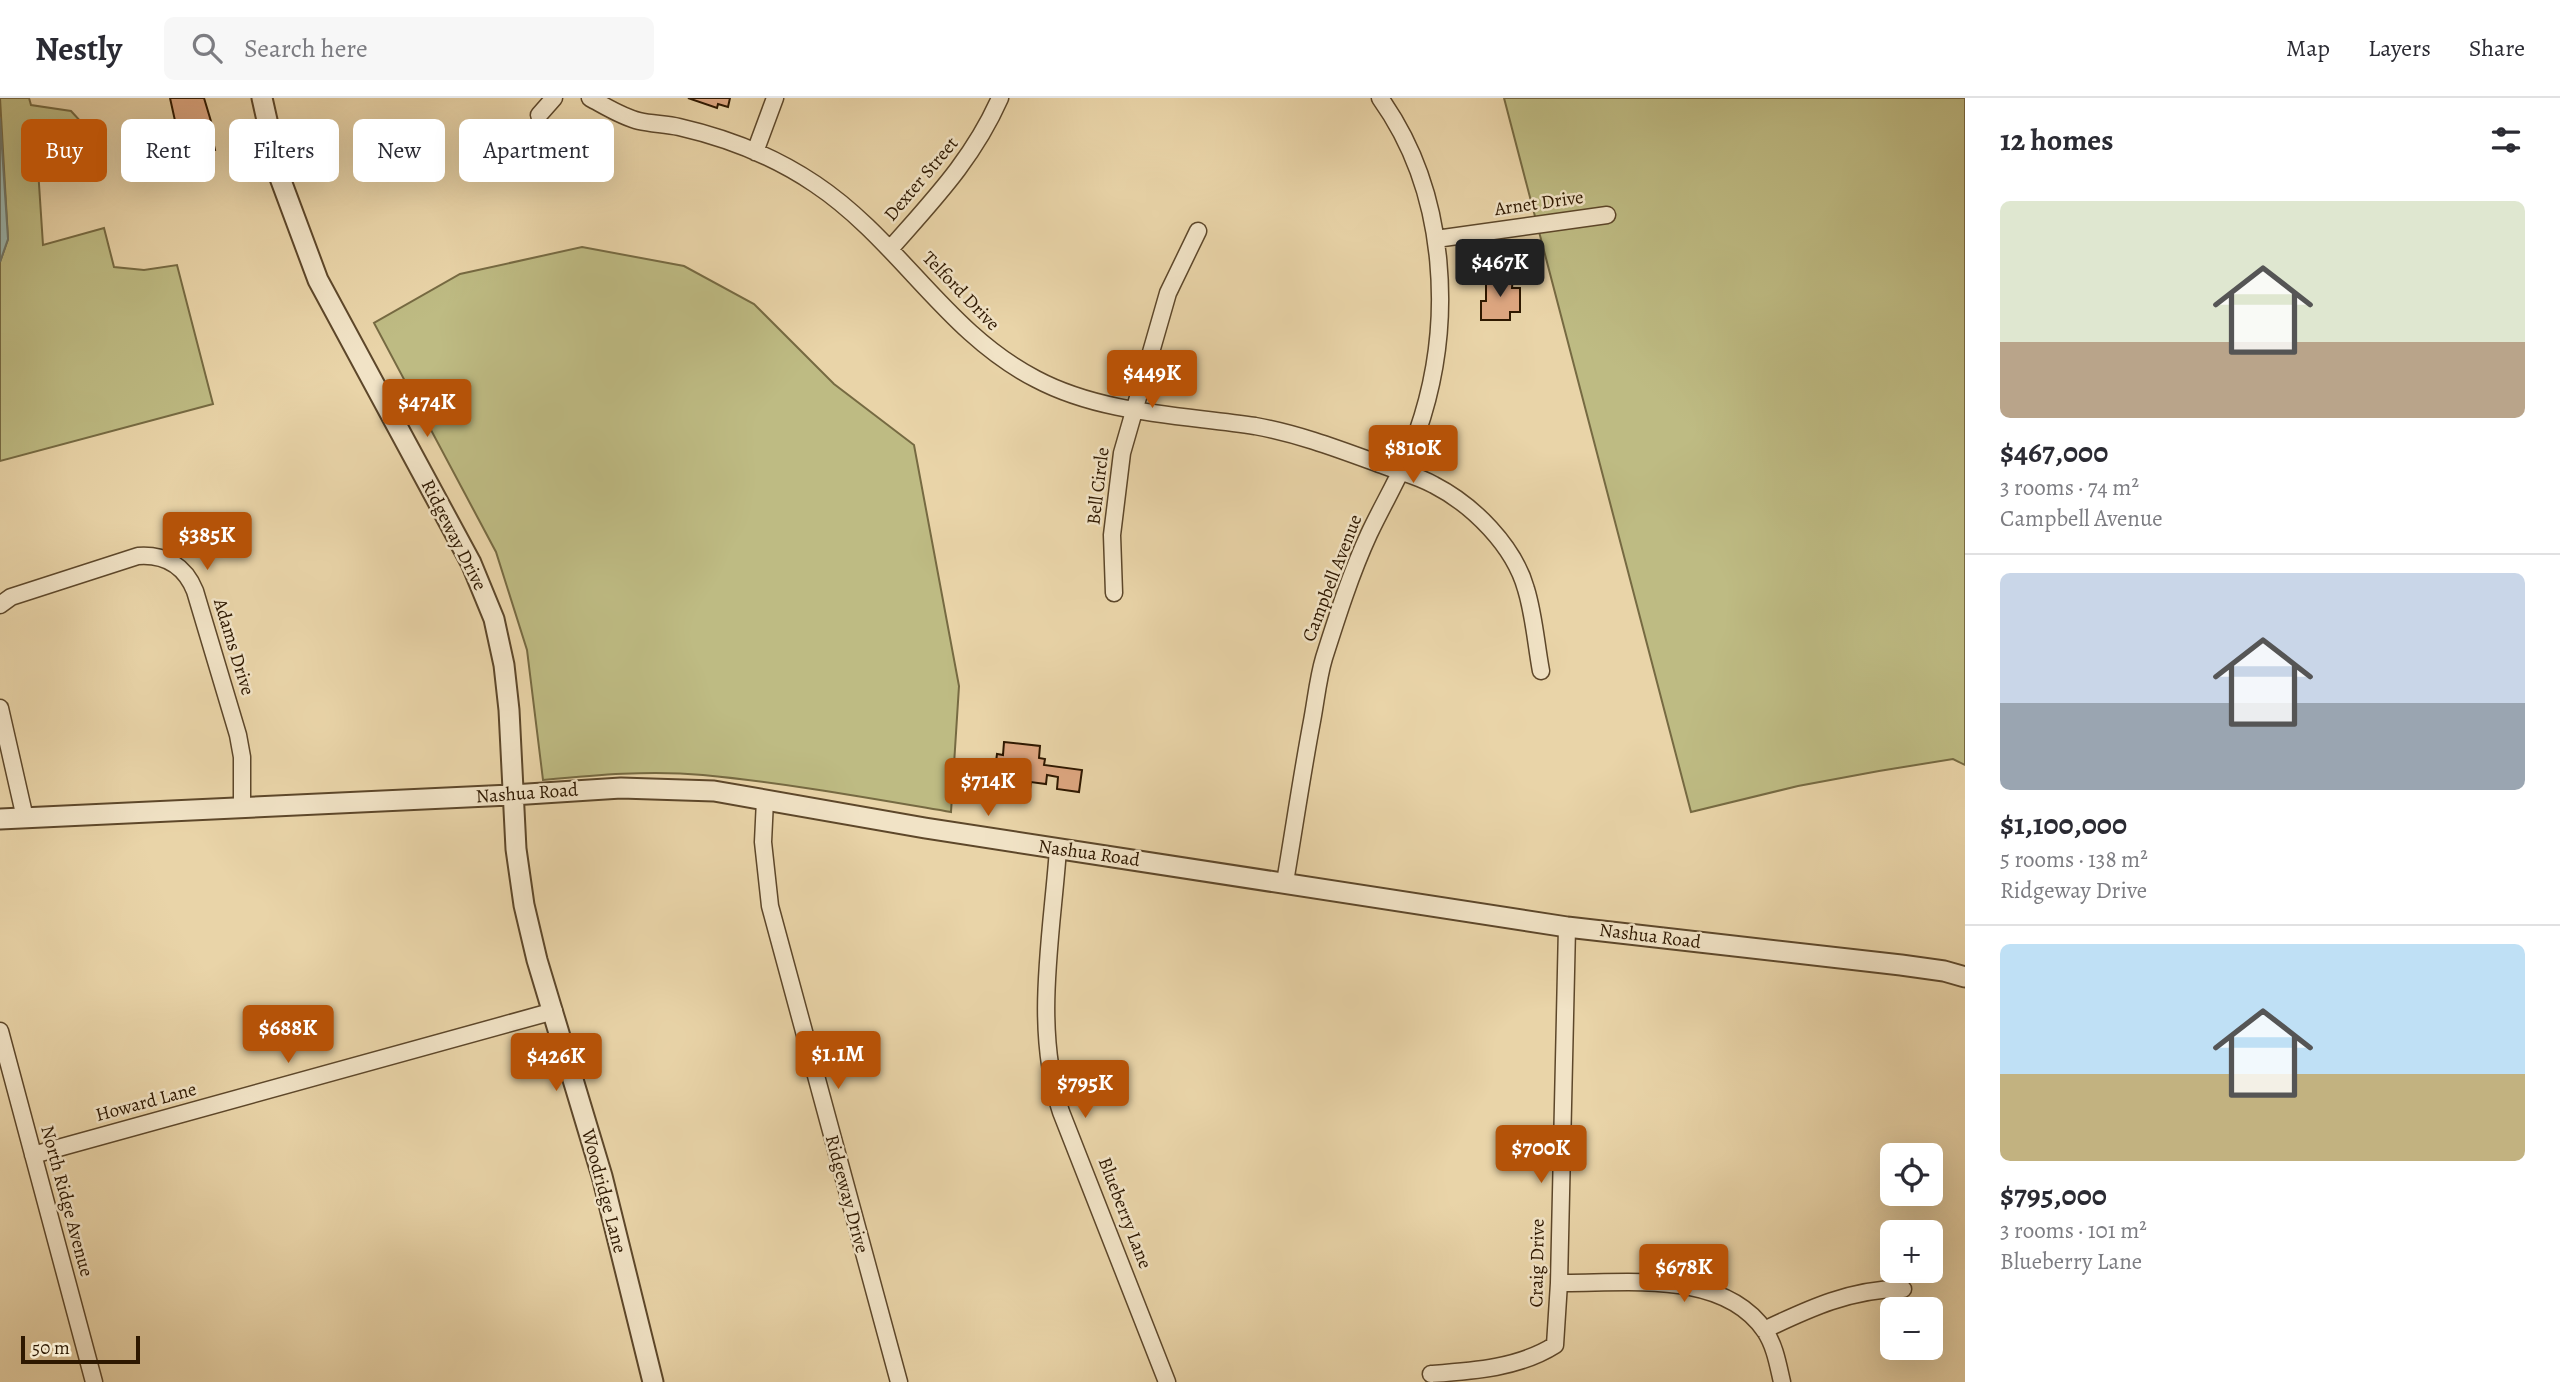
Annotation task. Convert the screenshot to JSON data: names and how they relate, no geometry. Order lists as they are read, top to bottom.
{
  "streets": {
    "street": [
      "Dexter Street",
      "Arnet Drive",
      "Telford Drive",
      "Bell Circle",
      "Ridgeway Drive",
      "Campbell Avenue",
      "Adams Drive",
      "Nashua Road",
      "Howard Lane",
      "Woodridge Lane",
      "North Ridge Avenue",
      "Blueberry Lane",
      "Craig Drive"
    ]
  },
  "crossings": [
    ["Dexter Street", "Telford Drive"],
    ["Arnet Drive", "Campbell Avenue"],
    ["Telford Drive", "Bell Circle"],
    ["Telford Drive", "Campbell Avenue"],
    ["Ridgeway Drive", "Nashua Road"],
    ["Ridgeway Drive", "Woodridge Lane"],
    ["Campbell Avenue", "Nashua Road"],
    ["Adams Drive", "Nashua Road"],
    ["Nashua Road", "Woodridge Lane"],
    ["Nashua Road", "Blueberry Lane"],
    ["Nashua Road", "Craig Drive"],
    ["Howard Lane", "Woodridge Lane"],
    ["Howard Lane", "North Ridge Avenue"]
  ],
  "scale_bar": "50 m",
  "page": {
    "header": "Nestly",
    "search": "Search here",
    "nav": ["Map", "Layers", "Share"],
    "heading": "12 homes",
    "chip": [
      "Buy",
      "Rent",
      "Filters",
      "New",
      "Apartment"
    ],
    "list": [
      {
        "name": "$467,000",
        "note": "3 rooms · 74 m² · Campbell Avenue"
      },
      {
        "name": "$1,100,000",
        "note": "5 rooms · 138 m² · Ridgeway Drive"
      },
      {
        "name": "$795,000",
        "note": "3 rooms · 101 m² · Blueberry Lane"
      }
    ],
    "price": [
      "$467K",
      "$449K",
      "$474K",
      "$810K",
      "$385K",
      "$714K",
      "$688K",
      "$1.1M",
      "$426K",
      "$795K",
      "$700K",
      "$678K"
    ],
    "map_buttons": ["+", "−"],
    "scale": "50 m"
  }
}
